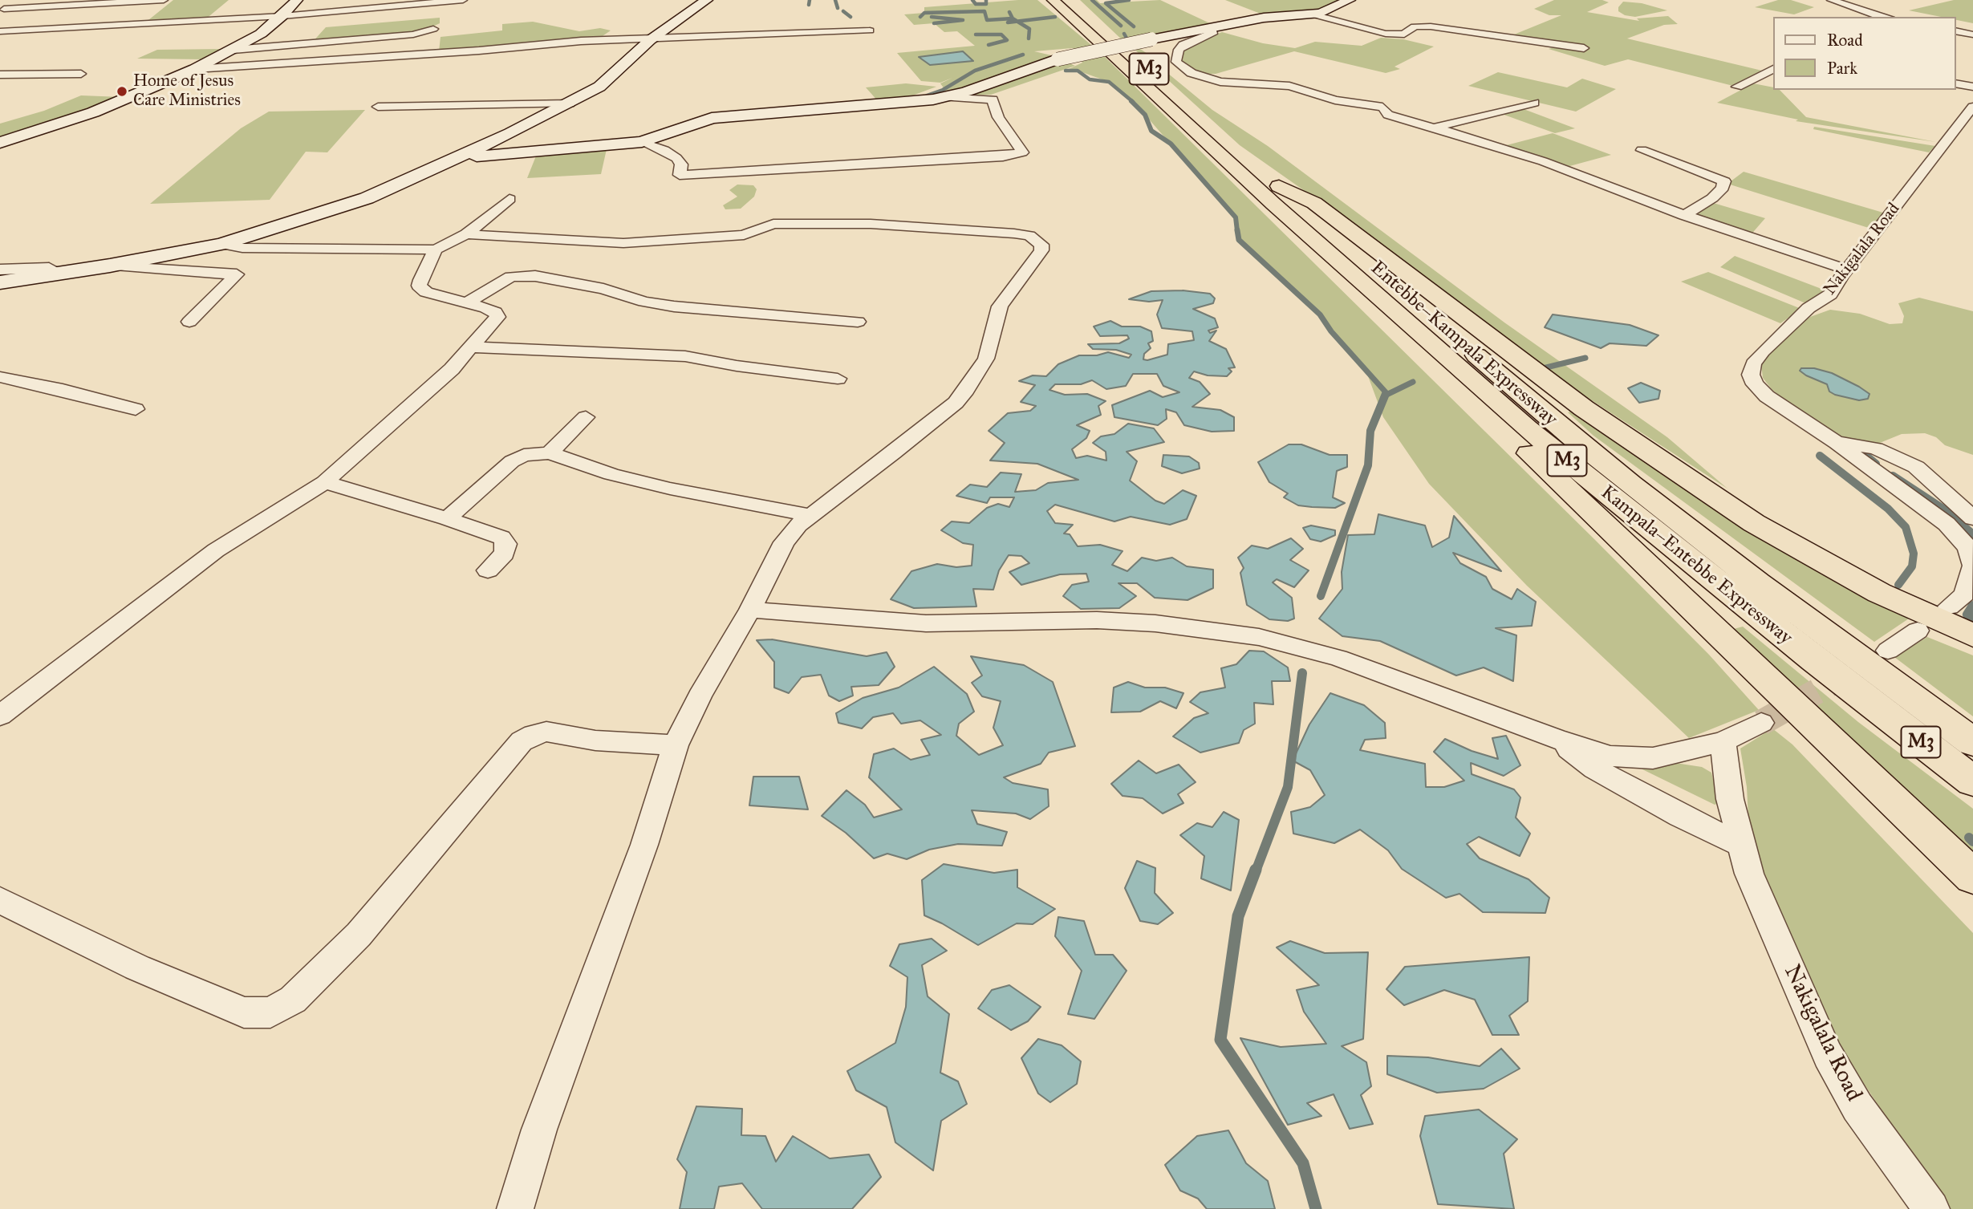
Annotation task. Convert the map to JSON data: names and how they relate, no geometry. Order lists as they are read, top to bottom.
{
  "streets": {
    "highway": ["M3", "Entebbe–Kampala Expressway", "Kampala–Entebbe Expressway"],
    "street": ["Nakigalala Road"]
  },
  "crossings": [
    ["M3", "Entebbe–Kampala Expressway"],
    ["M3", "Kampala–Entebbe Expressway"],
    ["Entebbe–Kampala Expressway", "Kampala–Entebbe Expressway"]
  ],
  "places": ["Home of Jesus Care Ministries"],
  "legend": ["Road", "Park"]
}
